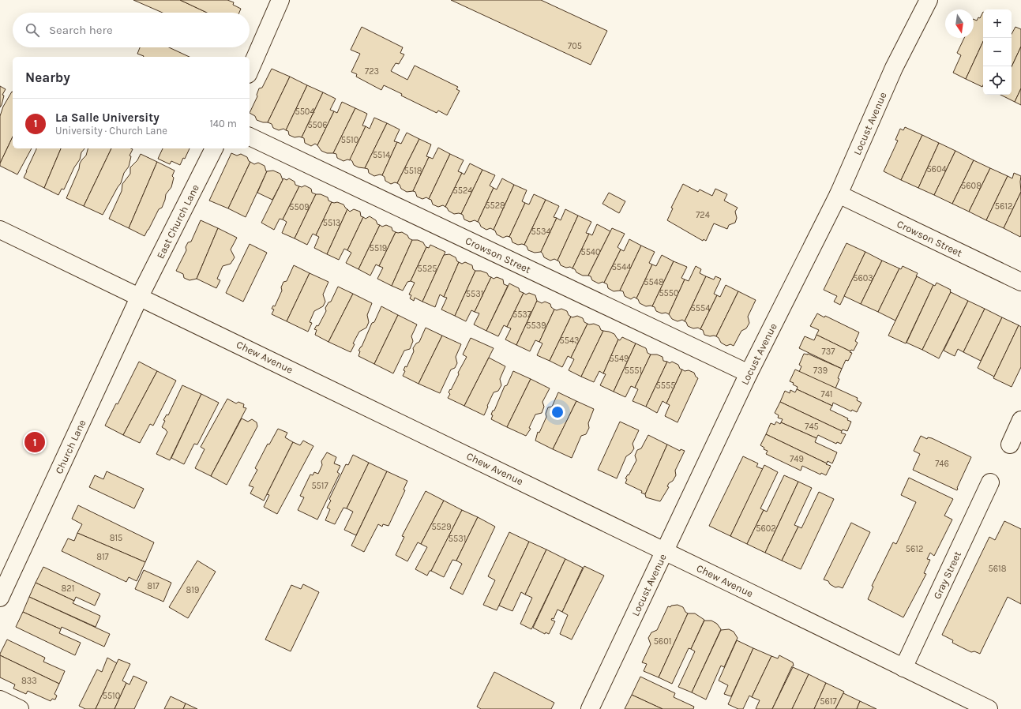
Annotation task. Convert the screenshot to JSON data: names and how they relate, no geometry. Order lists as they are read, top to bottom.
{
  "streets": {
    "street": [
      "Locust Avenue",
      "East Church Lane",
      "Crowson Street",
      "Chew Avenue",
      "Church Lane",
      "Gray Street"
    ]
  },
  "crossings": [
    ["Locust Avenue", "Crowson Street"],
    ["Locust Avenue", "Chew Avenue"],
    ["East Church Lane", "Chew Avenue"],
    ["East Church Lane", "Church Lane"],
    ["Chew Avenue", "Church Lane"],
    ["Chew Avenue", "Gray Street"]
  ],
  "house_numbers": [
    "705",
    "723",
    "5504",
    "5506",
    "5510",
    "5514",
    "5604",
    "5518",
    "5608",
    "5524",
    "5528",
    "5612",
    "5509",
    "724",
    "5513",
    "5534",
    "5519",
    "5540",
    "5544",
    "5525",
    "5603",
    "5548",
    "5550",
    "5531",
    "5554",
    "5537",
    "5539",
    "5543",
    "737",
    "5549",
    "5551",
    "739",
    "5555",
    "741",
    "745",
    "749",
    "746",
    "5517",
    "5529",
    "5602",
    "815",
    "5531",
    "5612",
    "817",
    "5618",
    "817",
    "821",
    "819",
    "5601",
    "833",
    "5510",
    "5617"
  ],
  "north": "bottom",
  "page": {
    "map_buttons": ["+", "−"],
    "search": "Search here",
    "heading": "Nearby",
    "list": [
      {
        "mark": "1",
        "name": "La Salle University",
        "note": "University · Church Lane",
        "value": "140 m"
      }
    ],
    "pins": "1"
  }
}
